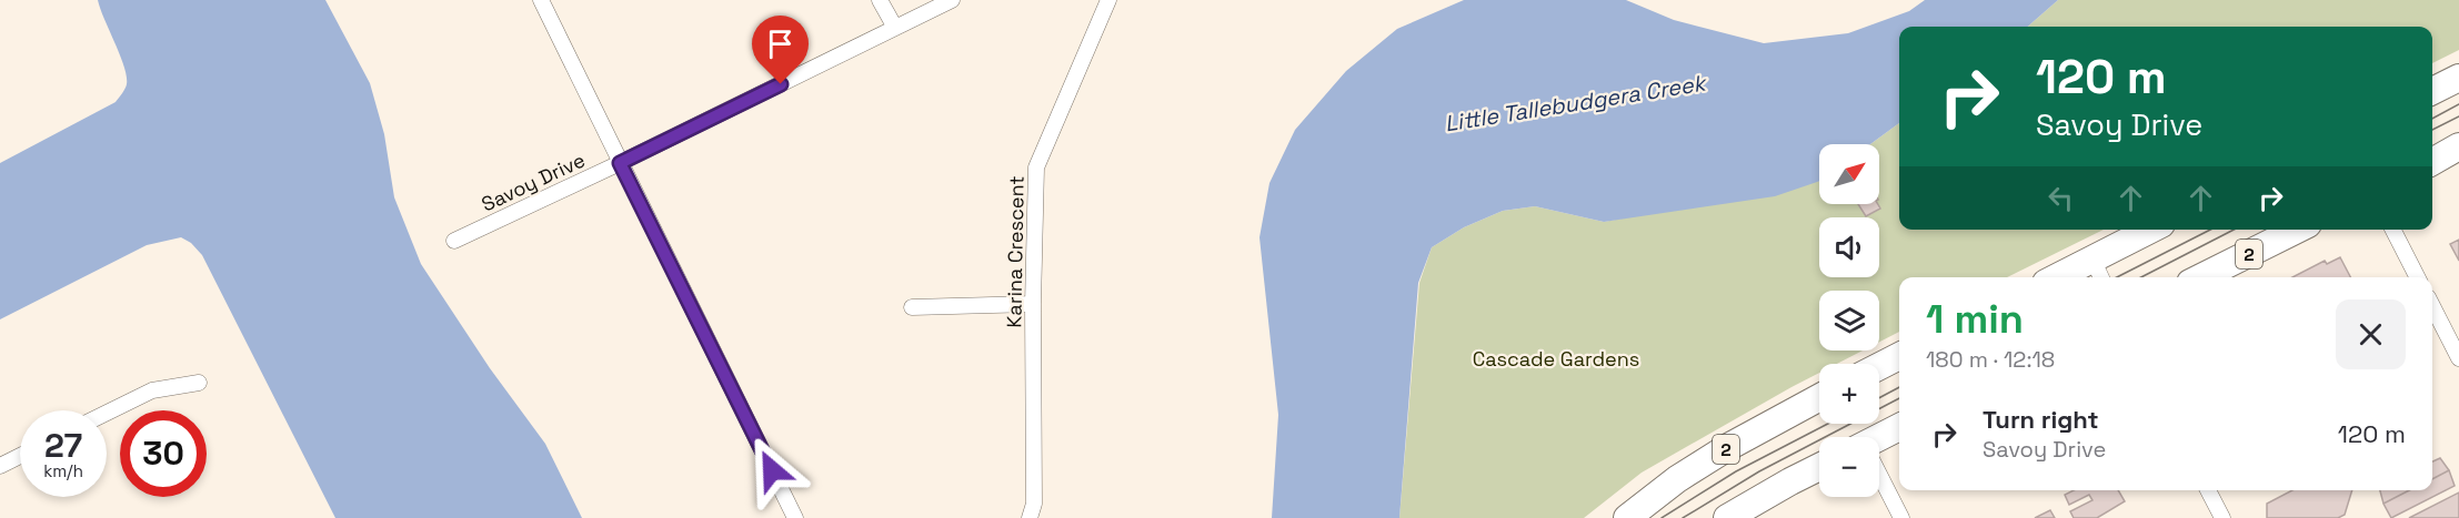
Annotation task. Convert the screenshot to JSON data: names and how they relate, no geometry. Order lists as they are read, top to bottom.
{
  "streets": {
    "highway": ["2"],
    "street": ["Savoy Drive", "Karina Crescent"]
  },
  "water": ["Little Tallebudgera Creek"],
  "parks": ["Cascade Gardens"],
  "north": "top right",
  "page": {
    "turn": ["120 m", "Savoy Drive"],
    "map_buttons": ["+", "−"],
    "heading": ["1 min", "180 m · 12:18"],
    "list": [
      {
        "name": "Turn right",
        "note": "Savoy Drive",
        "value": "120 m"
      }
    ],
    "speed": "27 km/h",
    "limit": "30"
  }
}
